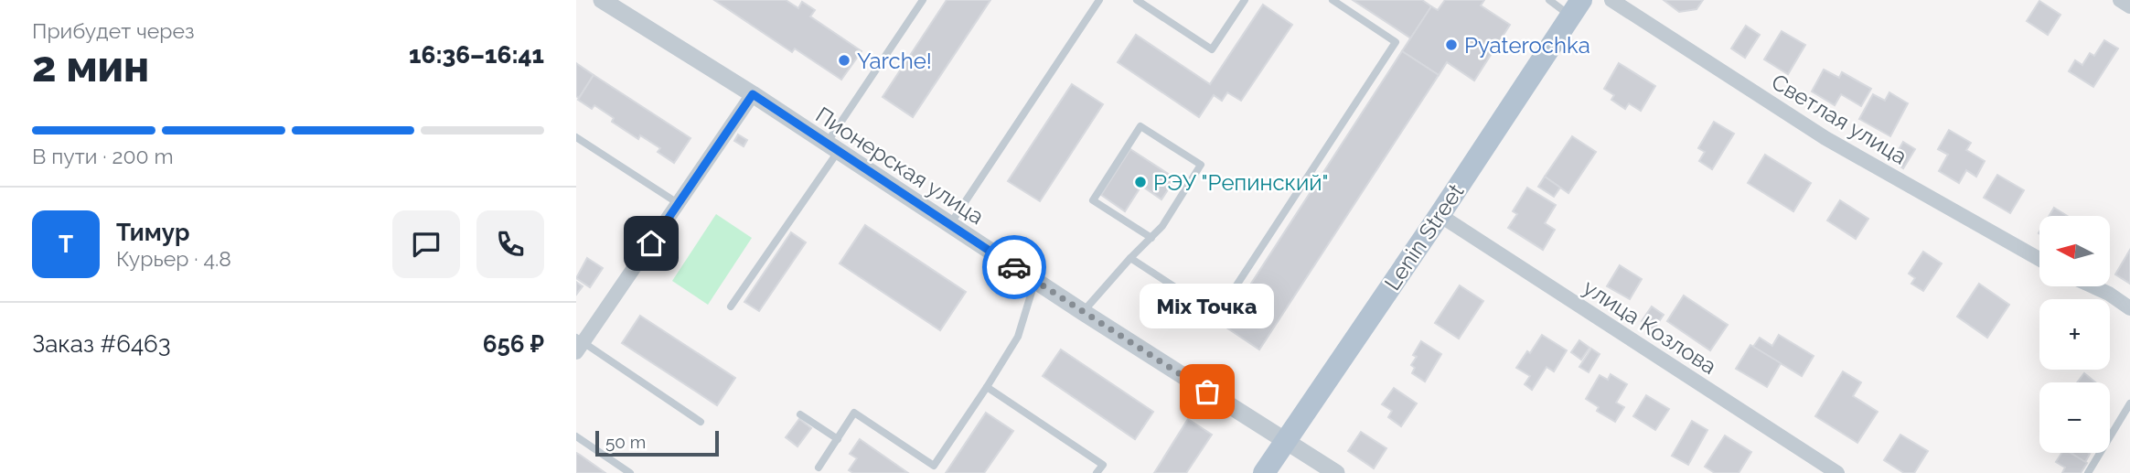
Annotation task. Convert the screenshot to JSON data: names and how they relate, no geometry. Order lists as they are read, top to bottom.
{
  "streets": {
    "main road": ["Lenin Street"],
    "street": ["Светлая улица", "Пионерская улица", "улица Козлова"]
  },
  "crossings": [
    ["Пионерская улица", "Lenin Street"],
    ["Lenin Street", "улица Козлова"]
  ],
  "places": [
    "Pyaterochka",
    "Yarche!",
    "РЭУ \"Репинский\"",
    "Mix Точка"
  ],
  "scale_bar": "50 m",
  "north": "left",
  "page": {
    "heading": ["2 мин", "Прибудет через", "16:36–16:41"],
    "panel": [
      "Тимур",
      "Курьер · 4.8",
      "Заказ #6463",
      "656 ₽"
    ],
    "bar": "В пути · 200 m",
    "round": "Т",
    "map_buttons": ["+", "−"],
    "bubble": "Mix Точка",
    "scale": "50 m"
  }
}
